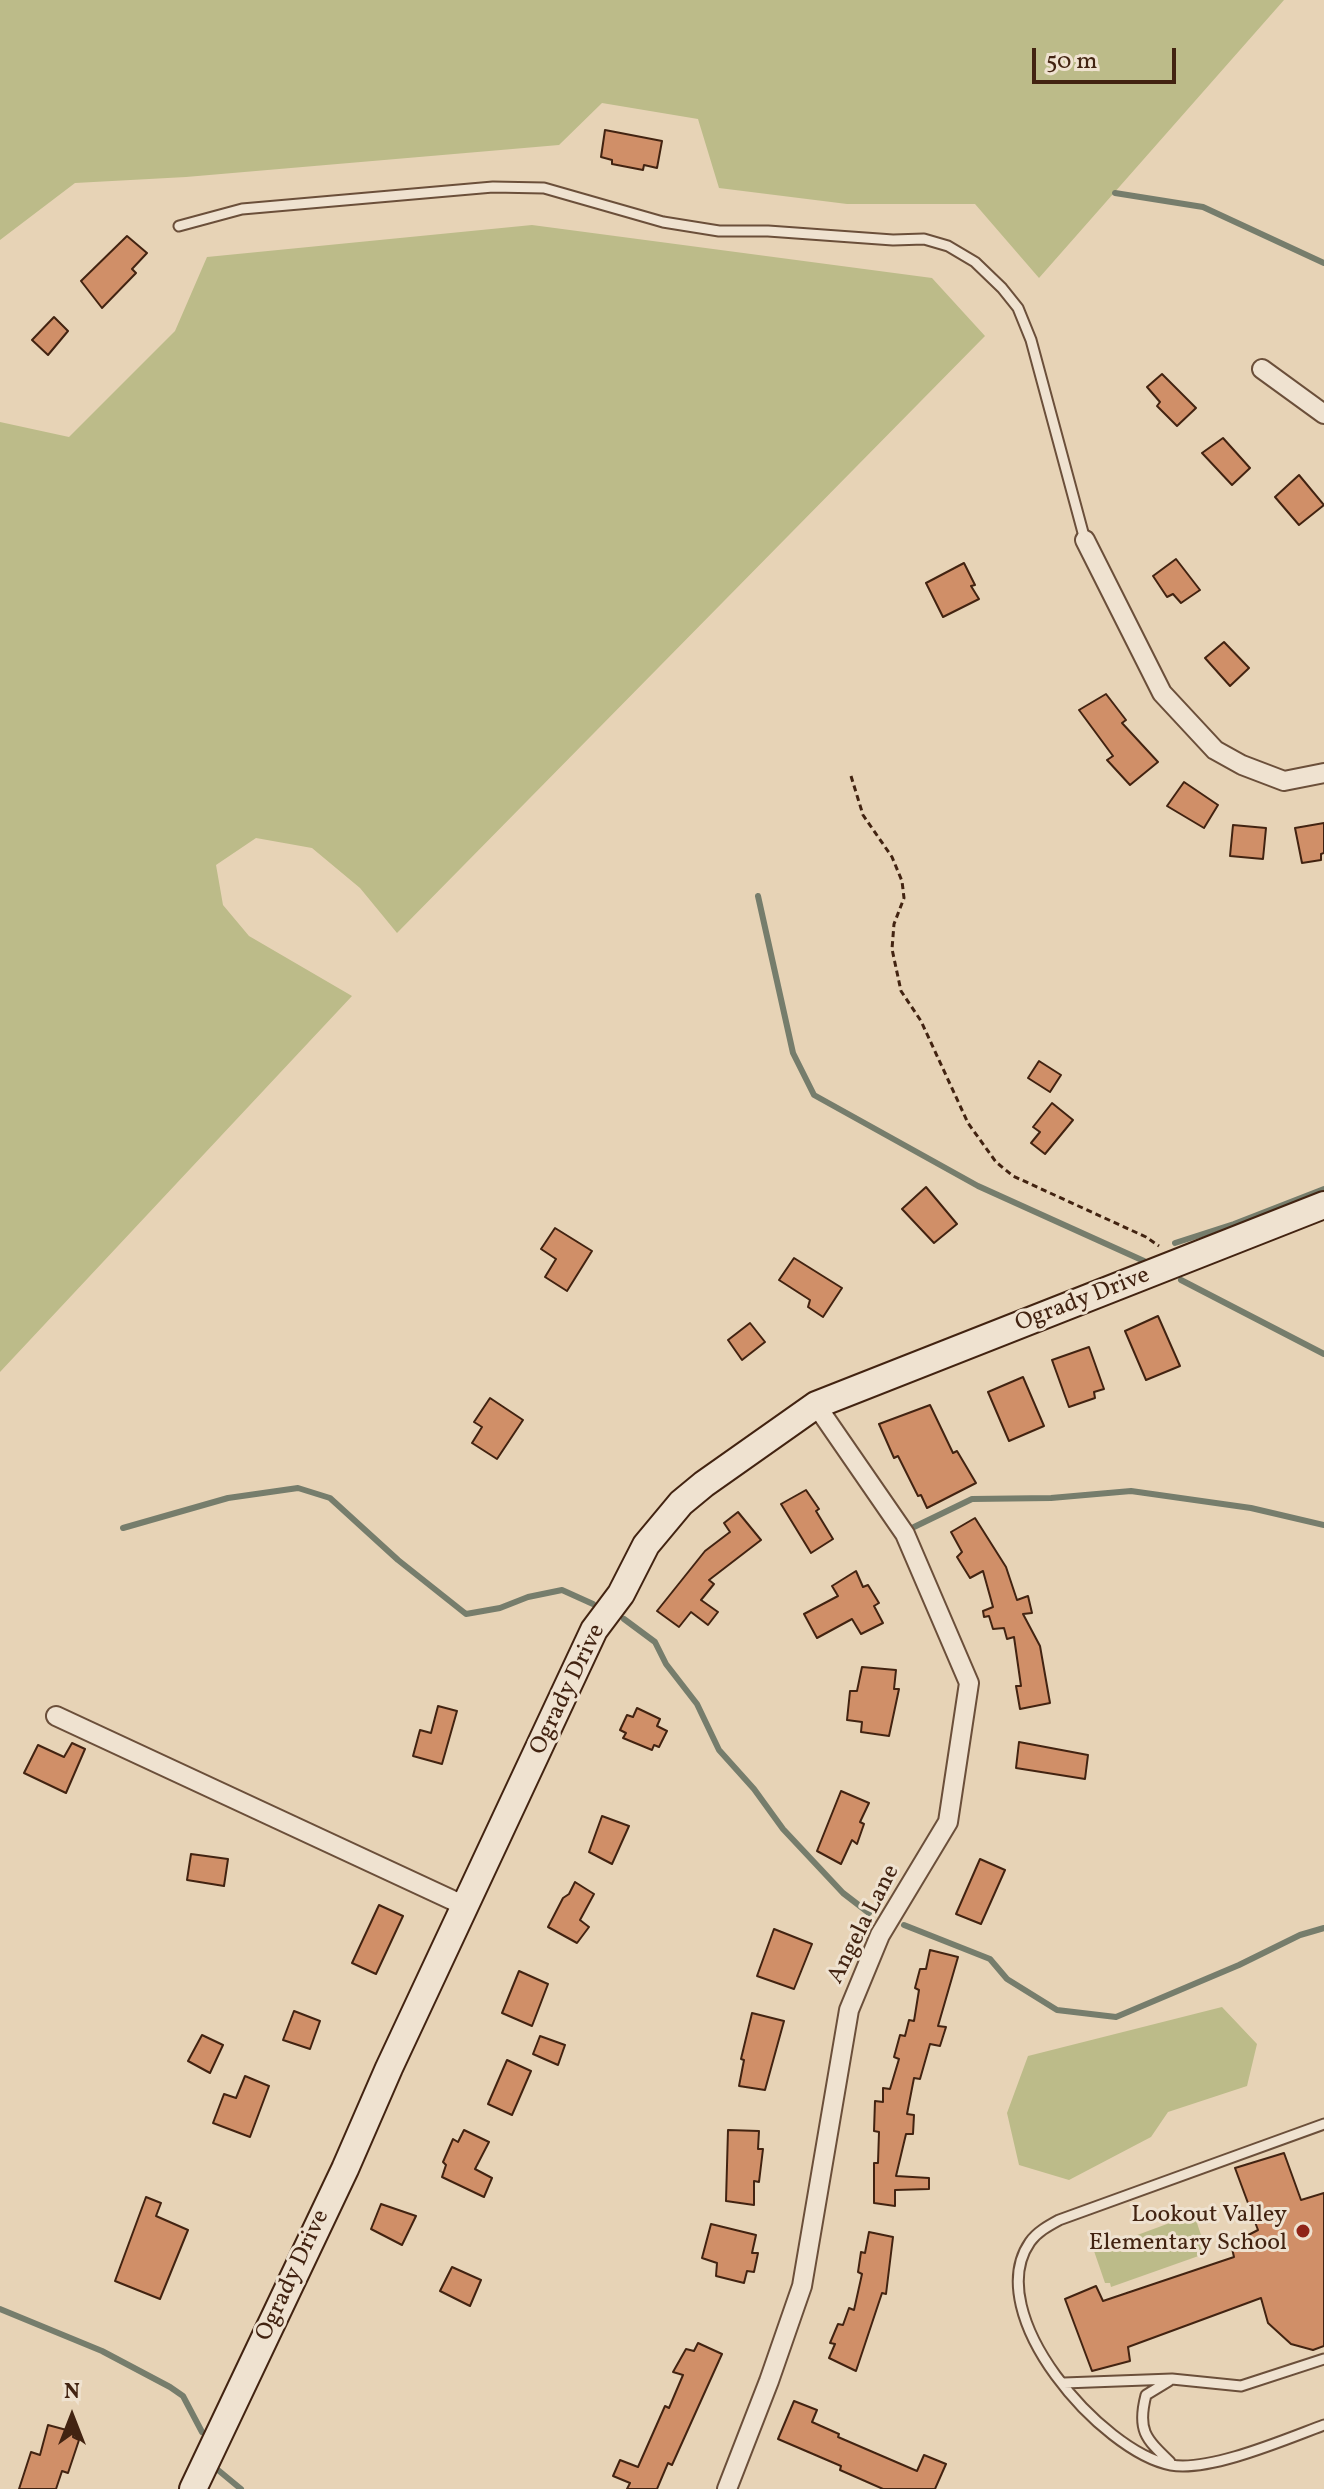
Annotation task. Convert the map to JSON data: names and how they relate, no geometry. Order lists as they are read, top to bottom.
{
  "streets": {
    "street": ["Ogrady Drive", "Angela Lane"]
  },
  "crossings": [
    ["Ogrady Drive", "Angela Lane"]
  ],
  "places": ["Lookout Valley Elementary School"],
  "scale_bar": "50 m",
  "north": "top"
}
